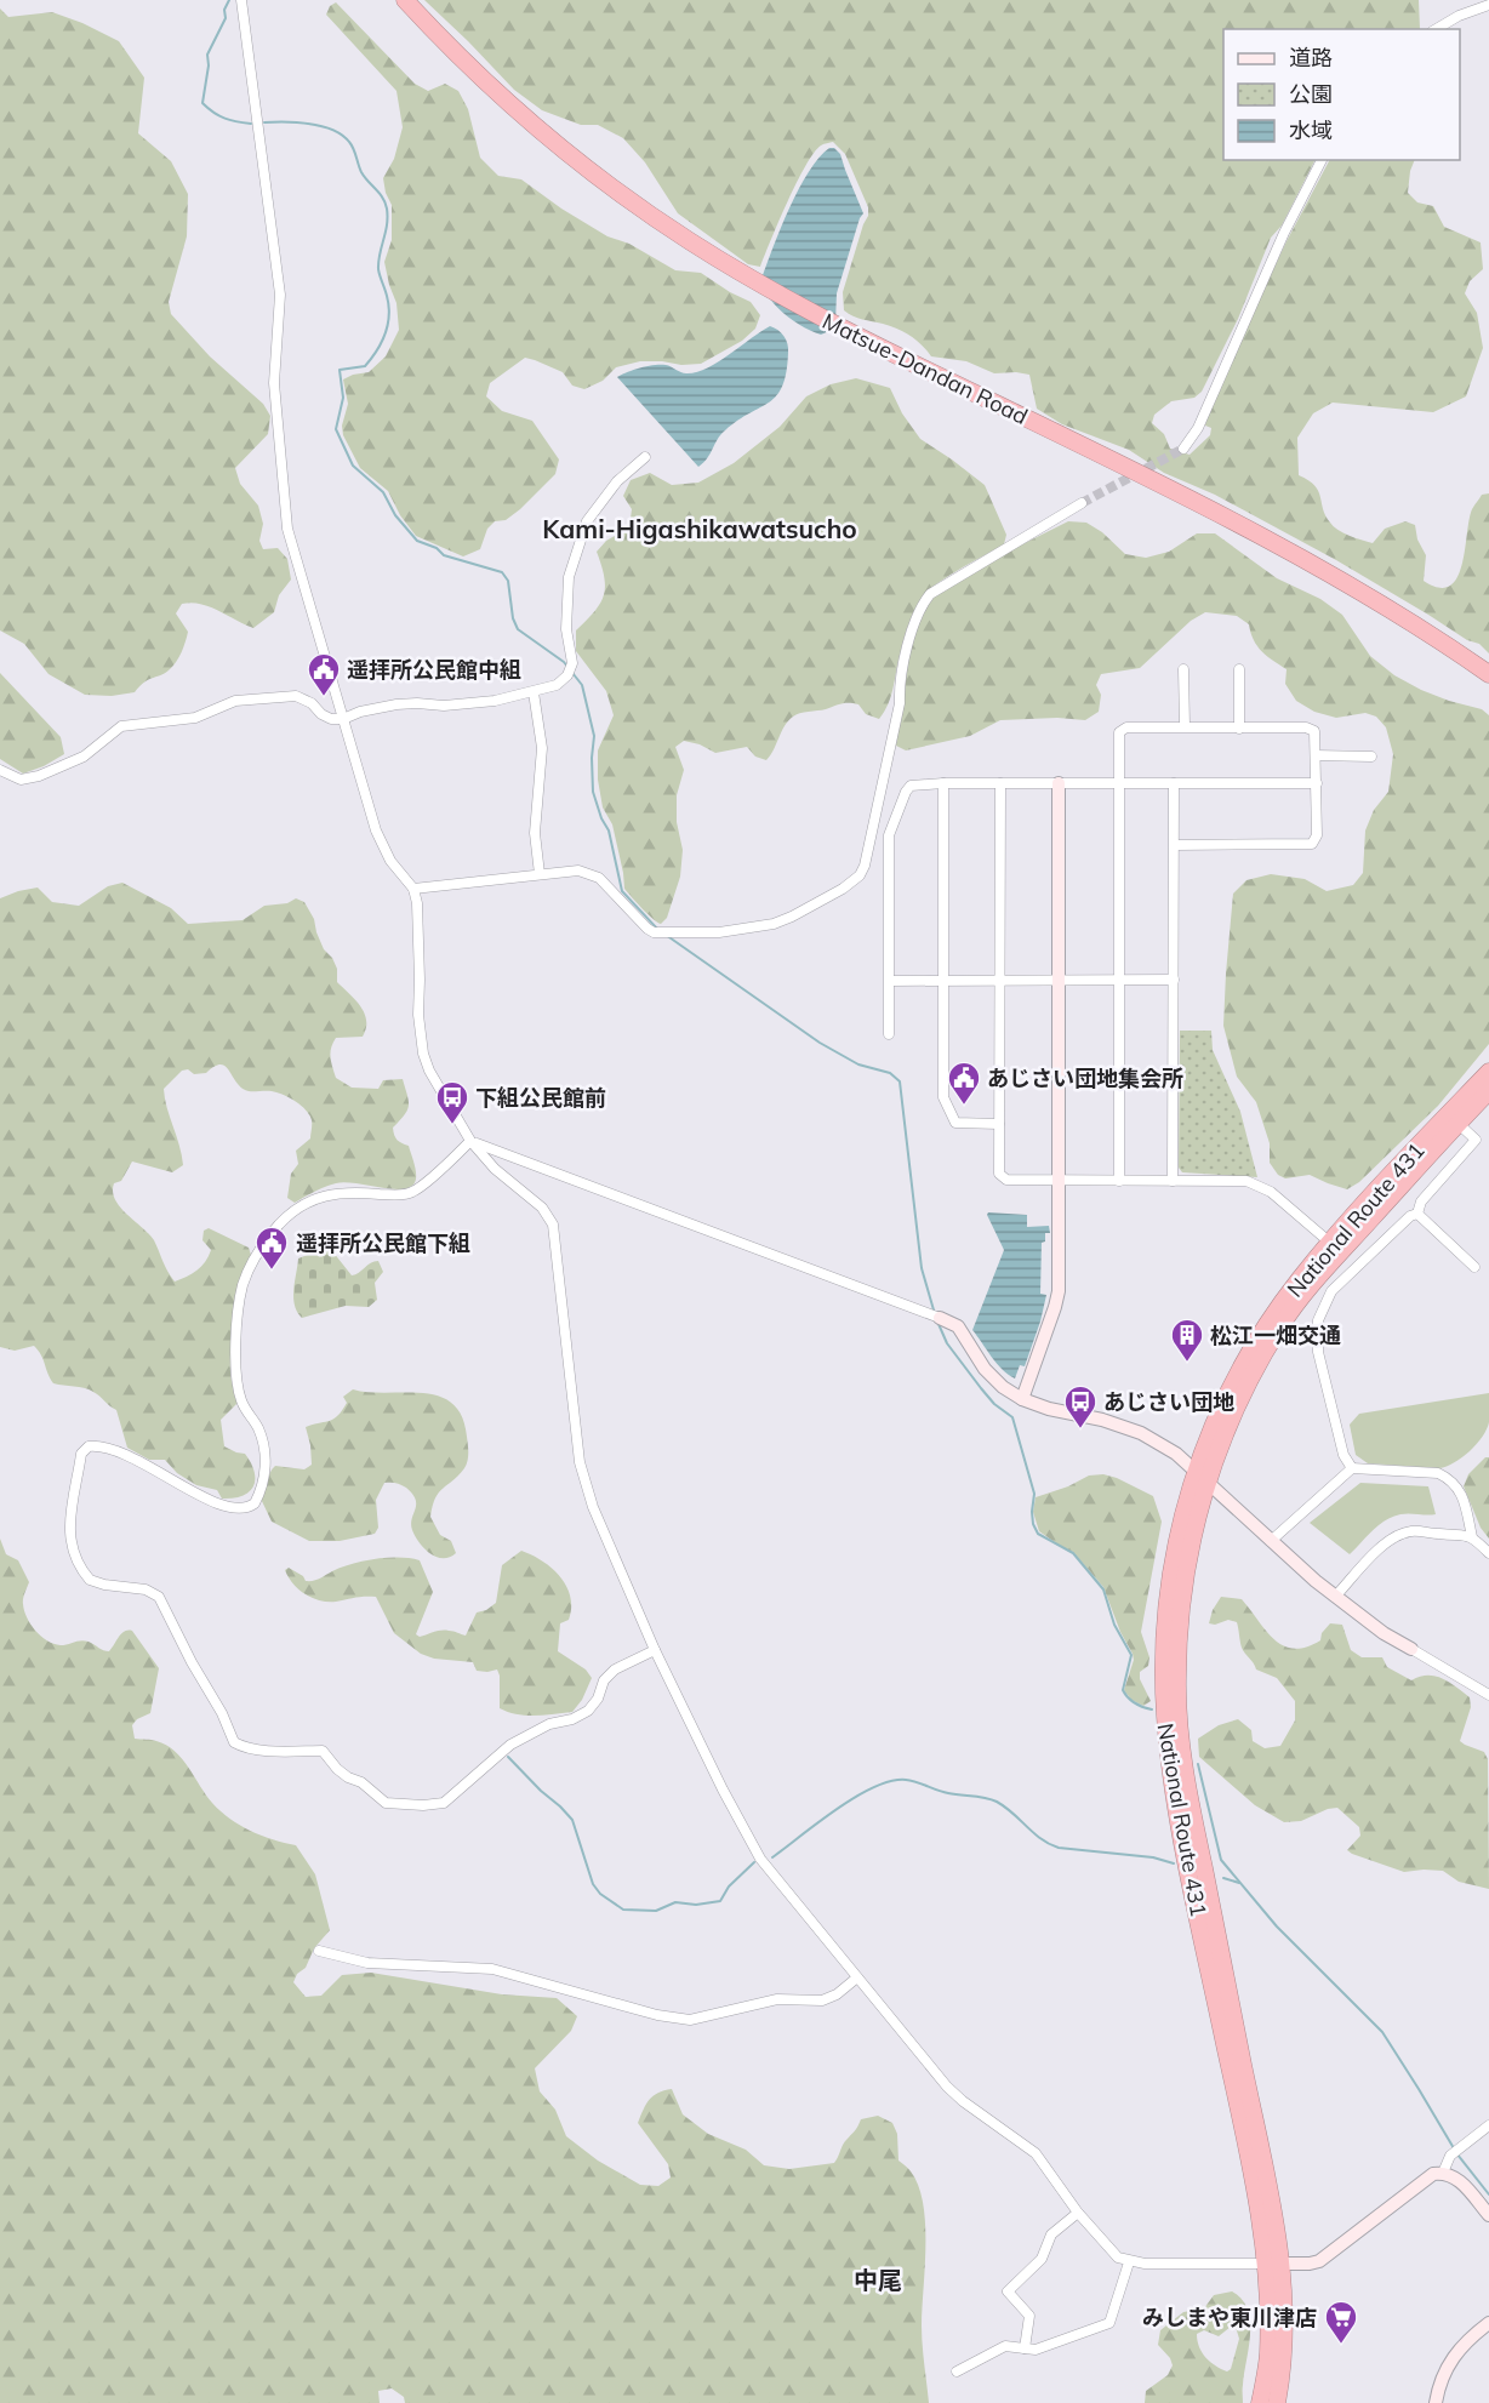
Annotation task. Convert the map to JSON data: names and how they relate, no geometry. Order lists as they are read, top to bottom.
{
  "streets": {
    "highway": ["Matsue-Dandan Road", "National Route 431"]
  },
  "districts": ["Kami-Higashikawatsucho", "中尾"],
  "places": {
    "public building": ["遥拝所公民館中組", "あじさい団地集会所", "遥拝所公民館下組"],
    "bus stop": ["下組公民館前", "あじさい団地"],
    "building": ["松江一畑交通"],
    "supermarket": ["みしまや東川津店"]
  },
  "legend": ["道路", "公園", "水域"]
}
